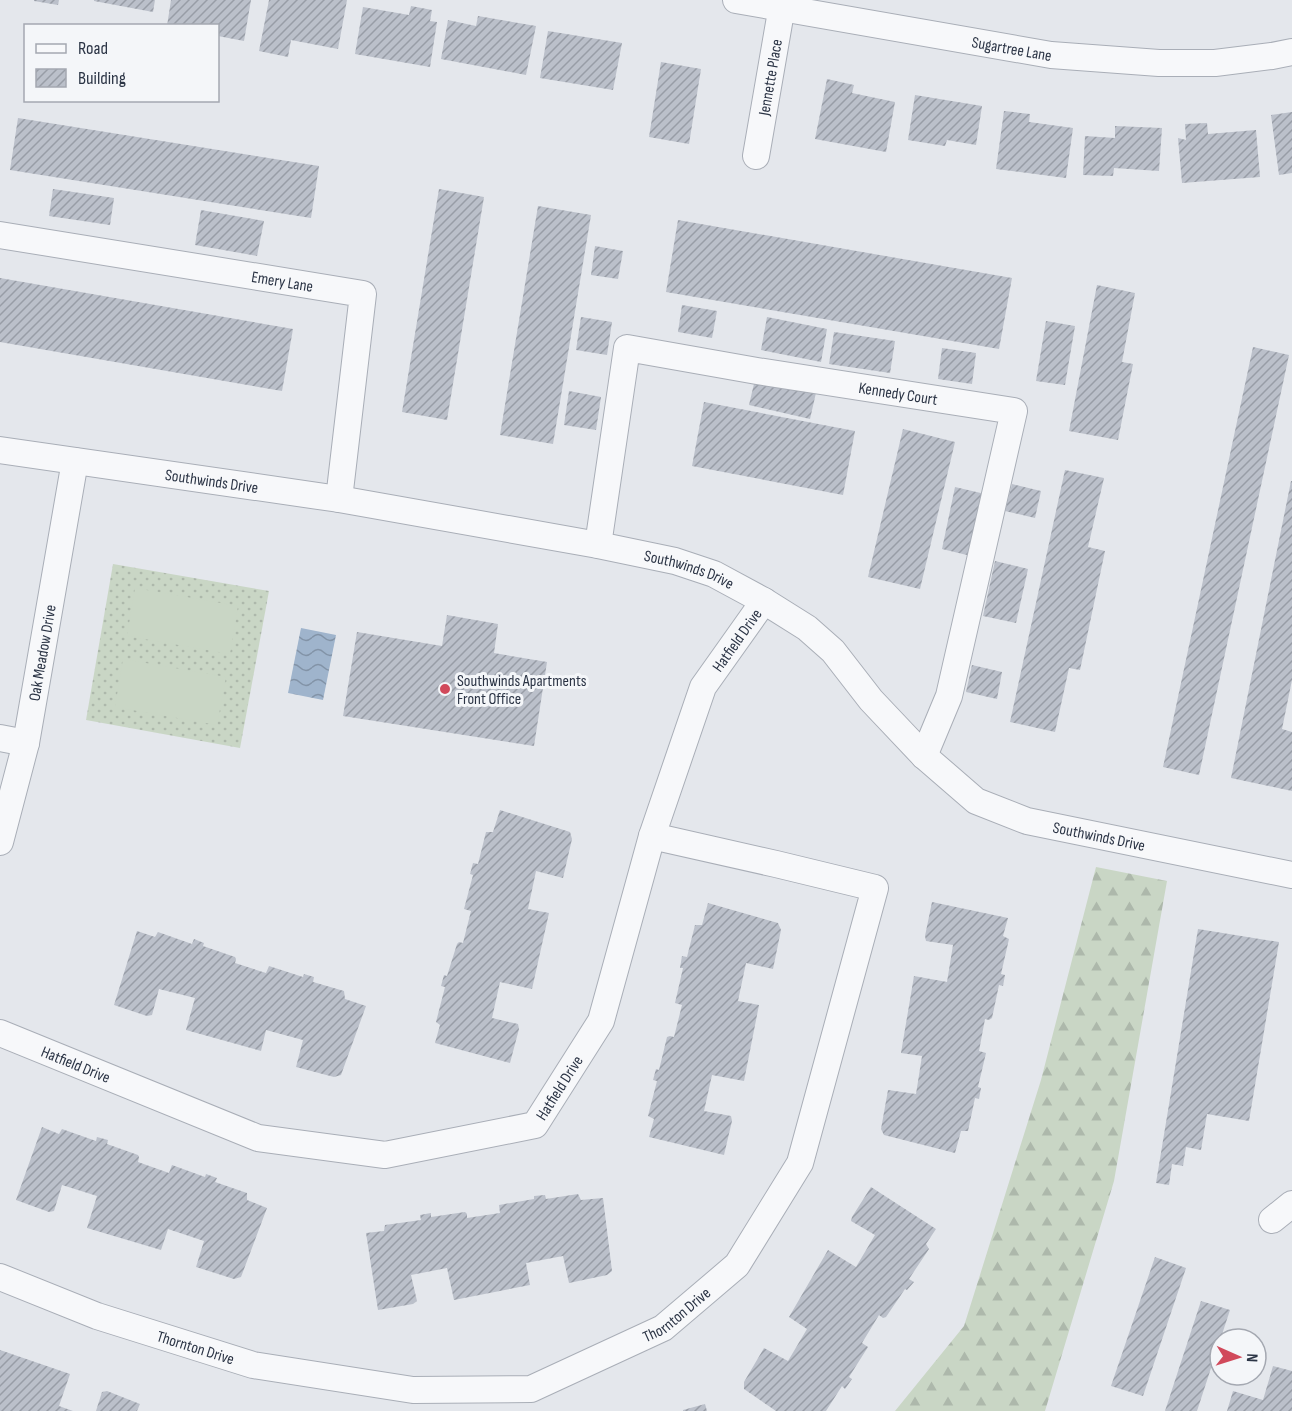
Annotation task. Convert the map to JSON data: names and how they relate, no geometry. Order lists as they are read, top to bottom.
{
  "streets": {
    "street": [
      "Sugartree Lane",
      "Jennette Place",
      "Emery Lane",
      "Kennedy Court",
      "Southwinds Drive",
      "Hatfield Drive",
      "Oak Meadow Drive",
      "Thornton Drive"
    ]
  },
  "crossings": [
    ["Sugartree Lane", "Jennette Place"],
    ["Emery Lane", "Southwinds Drive"],
    ["Kennedy Court", "Southwinds Drive"],
    ["Southwinds Drive", "Hatfield Drive"],
    ["Southwinds Drive", "Oak Meadow Drive"],
    ["Hatfield Drive", "Thornton Drive"]
  ],
  "places": ["Southwinds Apartments Front Office"],
  "legend": ["Road", "Building"],
  "north": "right"
}
